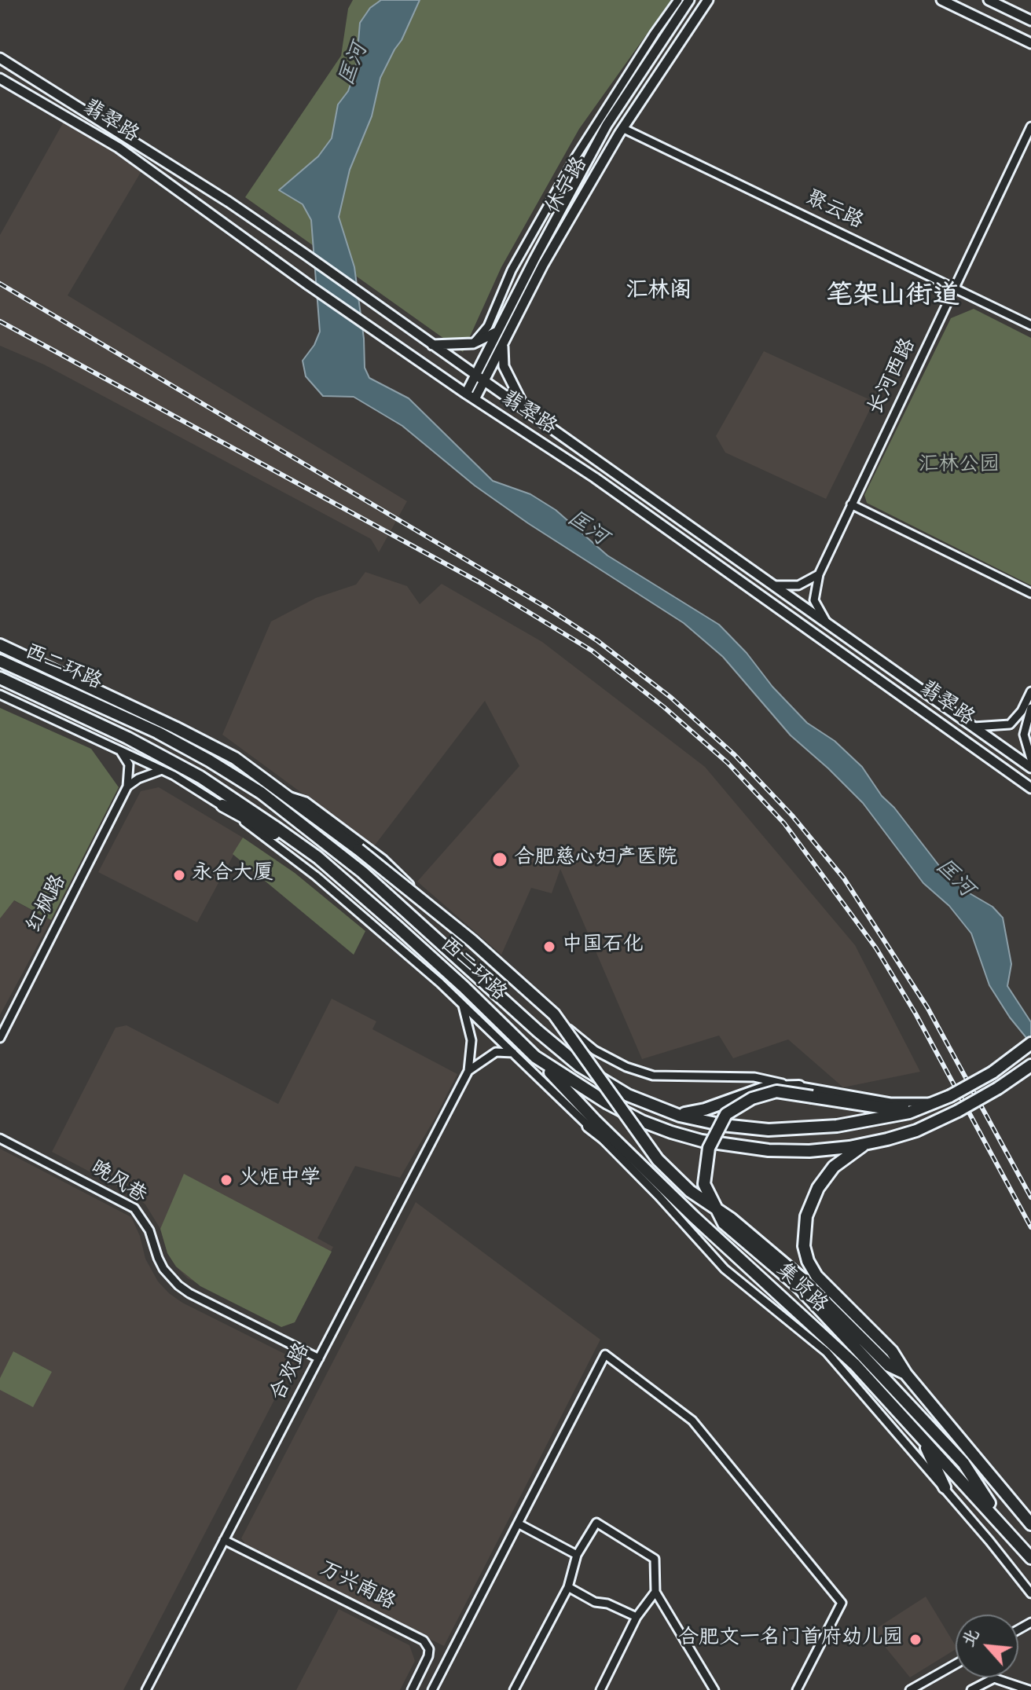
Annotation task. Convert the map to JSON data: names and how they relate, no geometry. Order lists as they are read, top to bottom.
{
  "streets": {
    "highway": ["西二环路", "集贤路"],
    "main road": ["翡翠路", "休宁路"],
    "street": [
      "聚云路",
      "长河西路",
      "红枫路",
      "晚风巷",
      "合欢路",
      "万兴南路"
    ]
  },
  "crossings": [
    ["翡翠路", "休宁路"],
    ["休宁路", "聚云路"],
    ["聚云路", "长河西路"],
    ["西二环路", "集贤路"],
    ["晚风巷", "合欢路"],
    ["合欢路", "万兴南路"]
  ],
  "districts": ["汇林阁", "笔架山街道"],
  "water": ["匡河"],
  "parks": ["汇林公园"],
  "places": [
    "合肥慈心妇产医院",
    "永合大厦",
    "中国石化",
    "火炬中学",
    "合肥文一名门首府幼儿园"
  ],
  "north": "top left"
}
